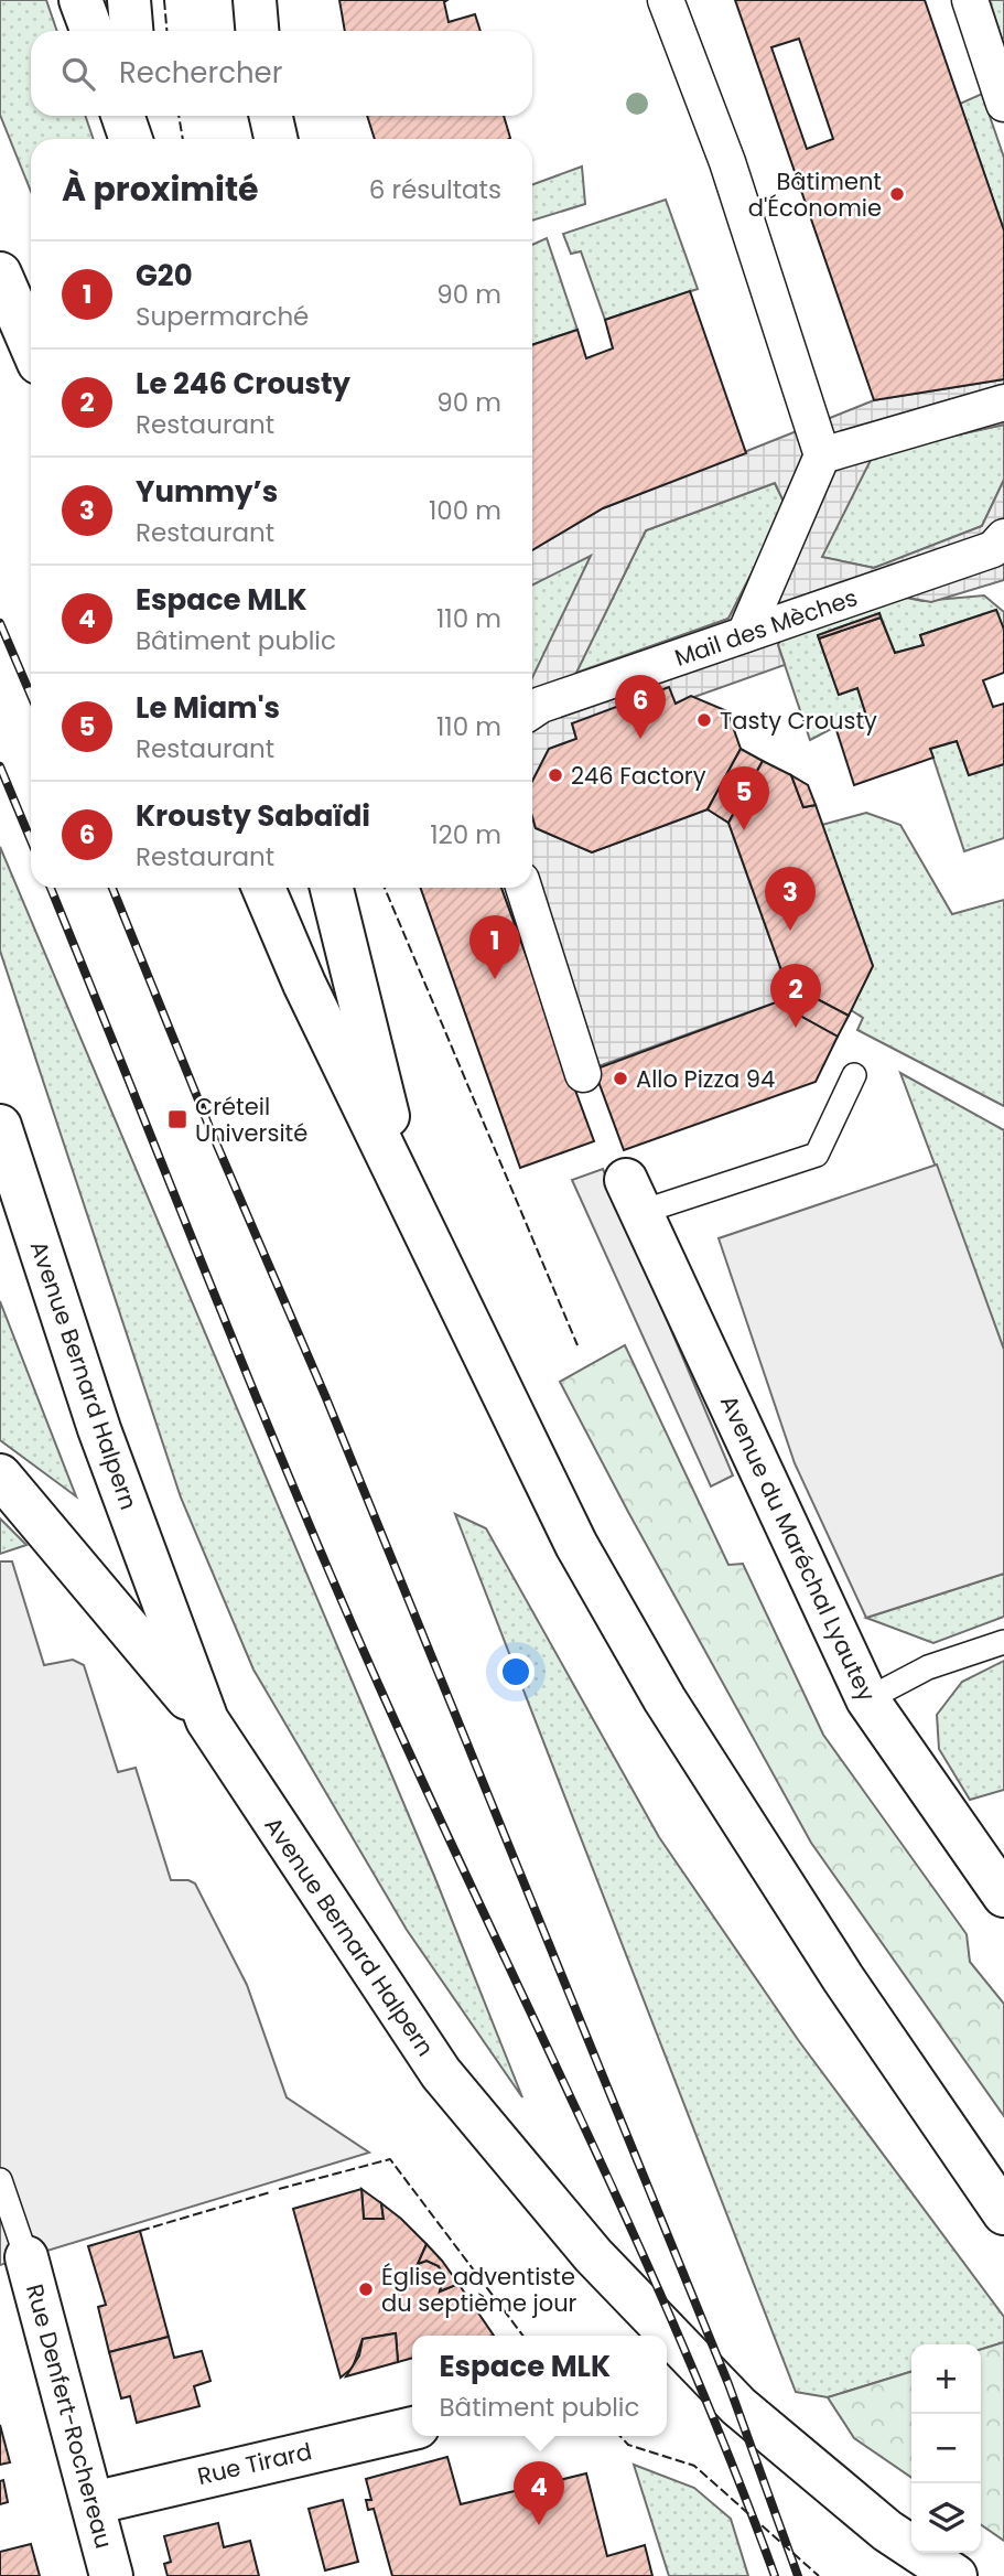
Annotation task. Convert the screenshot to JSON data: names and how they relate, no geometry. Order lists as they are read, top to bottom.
{
  "streets": {
    "main road": [
      "Avenue Bernard Halpern",
      "Avenue du Maréchal Lyautey",
      "Rue Denfert-Rochereau",
      "Rue Tirard"
    ],
    "street": ["Mail des Mèches"]
  },
  "crossings": [
    ["Rue Denfert-Rochereau", "Rue Tirard"]
  ],
  "places": {
    "other": [
      "Bâtiment d'Économie",
      "Tasty Crousty",
      "246 Factory",
      "Allo Pizza 94",
      "Église adventiste du septième jour"
    ],
    "transit": ["Créteil Université"]
  },
  "page": {
    "search": "Rechercher",
    "heading": ["À proximité", "6 résultats"],
    "list": [
      {
        "mark": "1",
        "name": "G20",
        "note": "Supermarché",
        "value": "90 m"
      },
      {
        "mark": "2",
        "name": "Le 246 Crousty",
        "note": "Restaurant",
        "value": "90 m"
      },
      {
        "mark": "3",
        "name": "Yummy’s",
        "note": "Restaurant",
        "value": "100 m"
      },
      {
        "mark": "4",
        "name": "Espace MLK",
        "note": "Bâtiment public",
        "value": "110 m"
      },
      {
        "mark": "5",
        "name": "Le Miam's",
        "note": "Restaurant",
        "value": "110 m"
      },
      {
        "mark": "6",
        "name": "Krousty Sabaïdi",
        "note": "Restaurant",
        "value": "120 m"
      }
    ],
    "pins": [
      "6",
      "5",
      "3",
      "1",
      "2",
      "4"
    ],
    "popup": ["Espace MLK", "Bâtiment public"],
    "map_buttons": ["+", "−"]
  }
}
